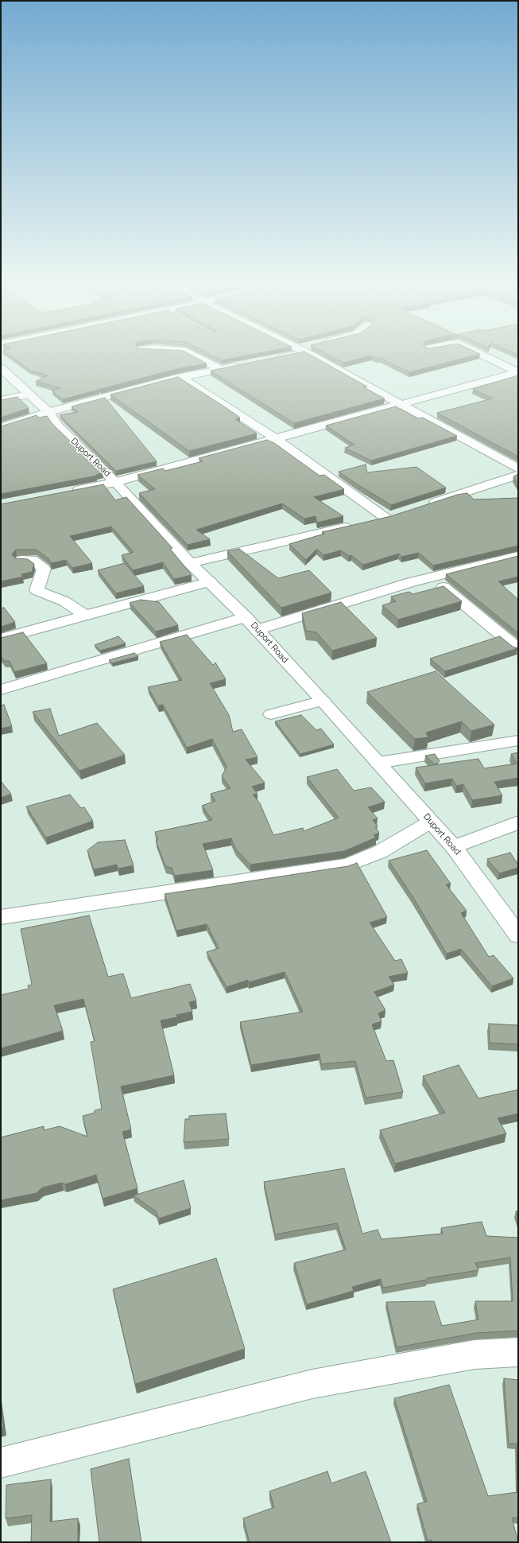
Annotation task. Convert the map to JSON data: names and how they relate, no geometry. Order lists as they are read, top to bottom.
{
  "streets": {
    "street": ["Duport Road"]
  }
}
